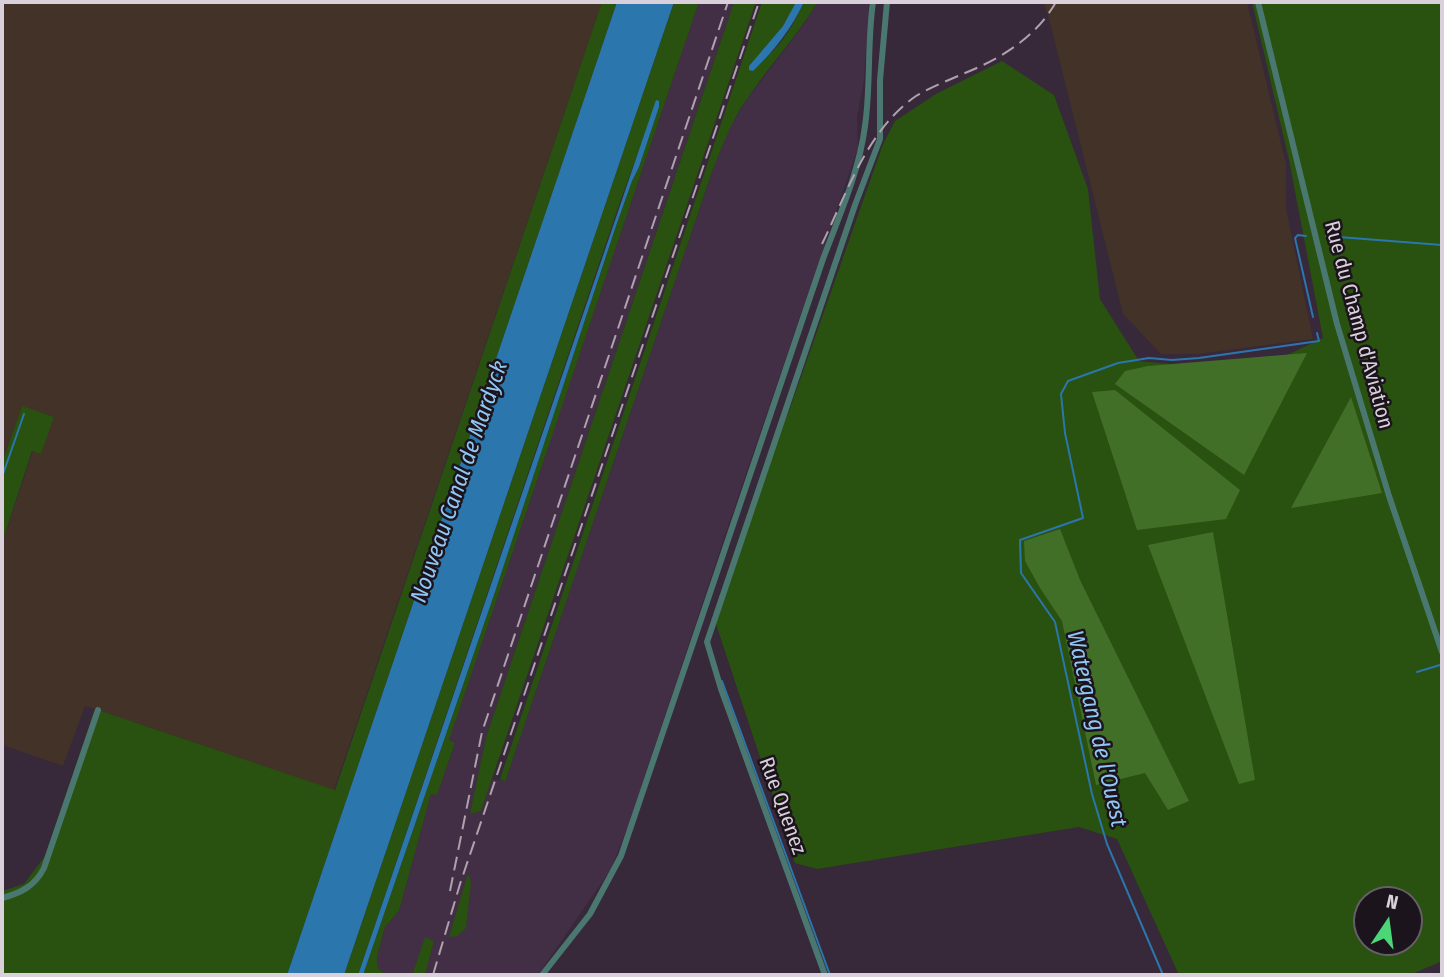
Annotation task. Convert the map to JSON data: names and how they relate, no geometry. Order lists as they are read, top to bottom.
{
  "streets": {
    "street": ["Rue du Champ d'Aviation", "Rue Quenez"]
  },
  "water": ["Nouveau Canal de Mardyck", "Watergang de l'Ouest"],
  "north": "top"
}
